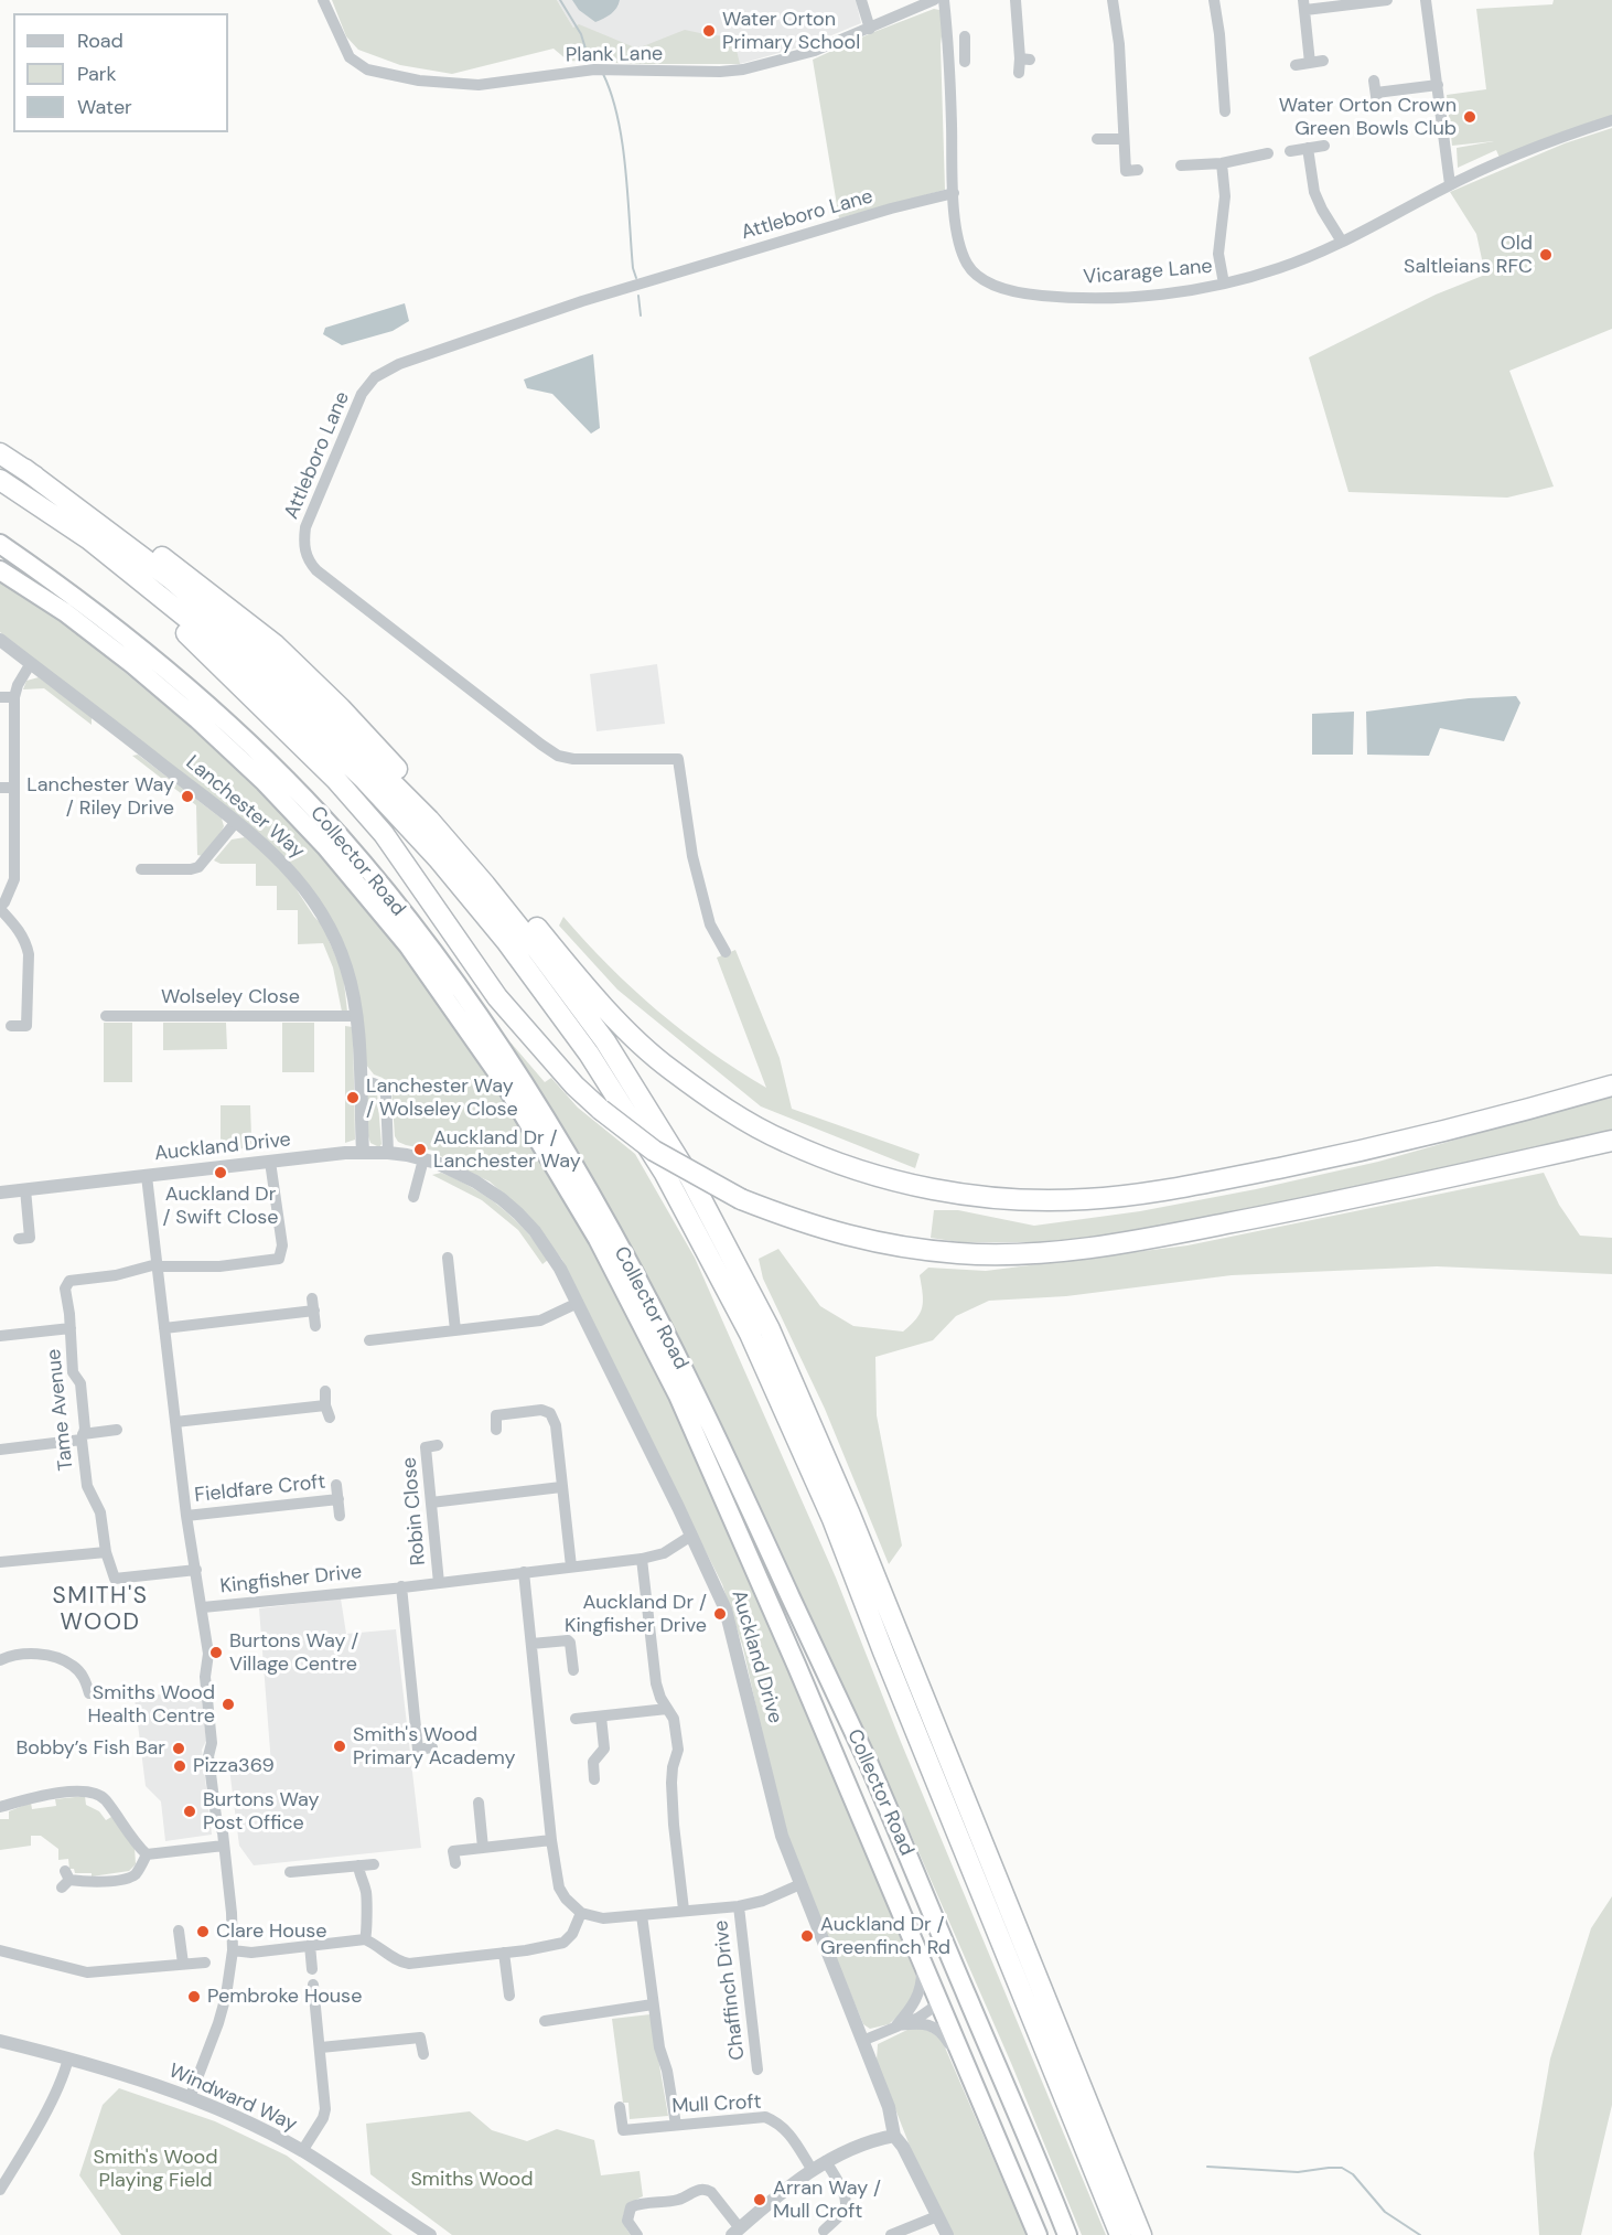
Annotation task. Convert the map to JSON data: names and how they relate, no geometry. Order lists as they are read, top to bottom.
{
  "streets": {
    "highway": ["Collector Road"],
    "street": [
      "Plank Lane",
      "Attleboro Lane",
      "Vicarage Lane",
      "Lanchester Way",
      "Wolseley Close",
      "Auckland Drive",
      "Tame Avenue",
      "Fieldfare Croft",
      "Robin Close",
      "Kingfisher Drive",
      "Chaffinch Drive",
      "Windward Way",
      "Mull Croft"
    ]
  },
  "crossings": [
    ["Attleboro Lane", "Vicarage Lane"],
    ["Lanchester Way", "Wolseley Close"],
    ["Lanchester Way", "Auckland Drive"],
    ["Auckland Drive", "Kingfisher Drive"],
    ["Tame Avenue", "Kingfisher Drive"],
    ["Fieldfare Croft", "Kingfisher Drive"],
    ["Robin Close", "Kingfisher Drive"]
  ],
  "districts": ["SMITH'S WOOD"],
  "parks": ["Smith's Wood Playing Field", "Smiths Wood"],
  "places": [
    "Water Orton Primary School",
    "Water Orton Crown Green Bowls Club",
    "Old Saltleians RFC",
    "Lanchester Way / Riley Drive",
    "Lanchester Way / Wolseley Close",
    "Auckland Dr / Lanchester Way",
    "Auckland Dr / Swift Close",
    "Auckland Dr / Kingfisher Drive",
    "Burtons Way / Village Centre",
    "Smiths Wood Health Centre",
    "Smith's Wood Primary Academy",
    "Bobby’s Fish Bar",
    "Pizza369",
    "Burtons Way Post Office",
    "Clare House",
    "Auckland Dr / Greenfinch Rd",
    "Pembroke House",
    "Arran Way / Mull Croft"
  ],
  "legend": ["Road", "Park", "Water"]
}
